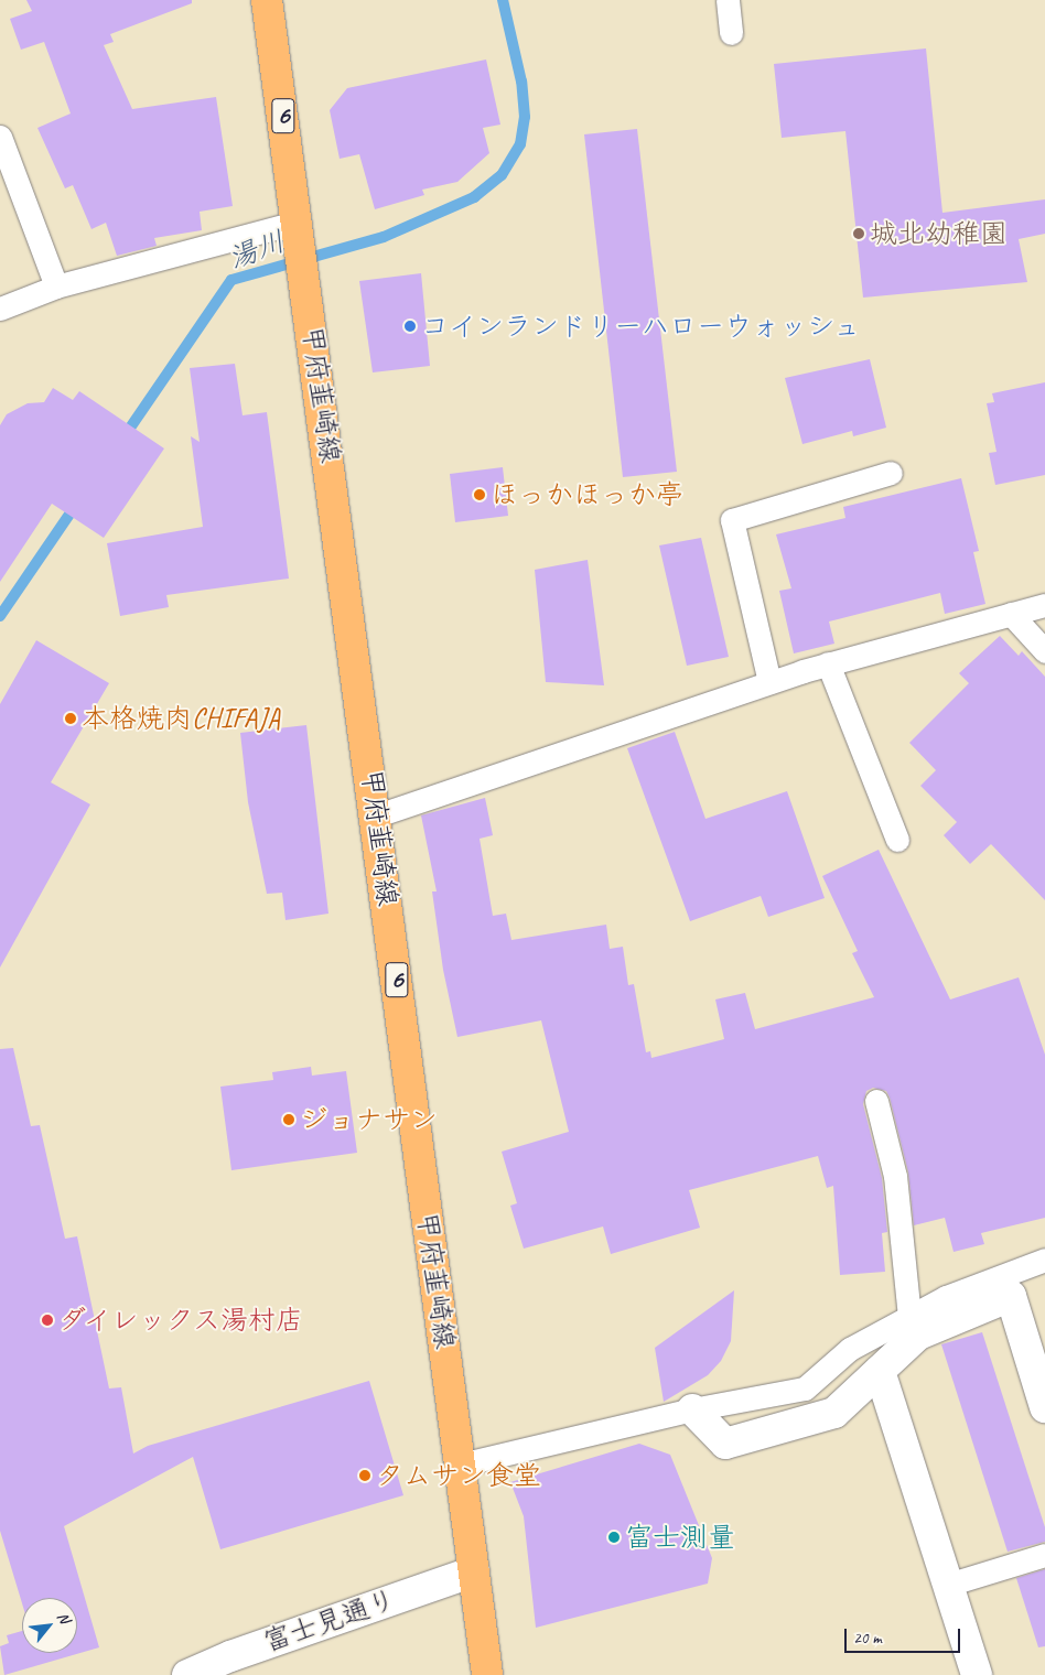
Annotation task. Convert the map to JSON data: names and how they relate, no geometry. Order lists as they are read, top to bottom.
{
  "streets": {
    "main road": ["6", "甲府韮崎線"],
    "street": ["富士見通り"]
  },
  "crossings": [
    ["甲府韮崎線", "富士見通り"]
  ],
  "water": ["湯川"],
  "places": [
    "城北幼稚園",
    "コインランドリーハローウォッシュ",
    "ほっかほっか亭",
    "本格焼肉CHIFAJA",
    "ジョナサン",
    "ダイレックス湯村店",
    "タムサン食堂",
    "富士測量"
  ],
  "scale_bar": "20 m",
  "north": "top right"
}
